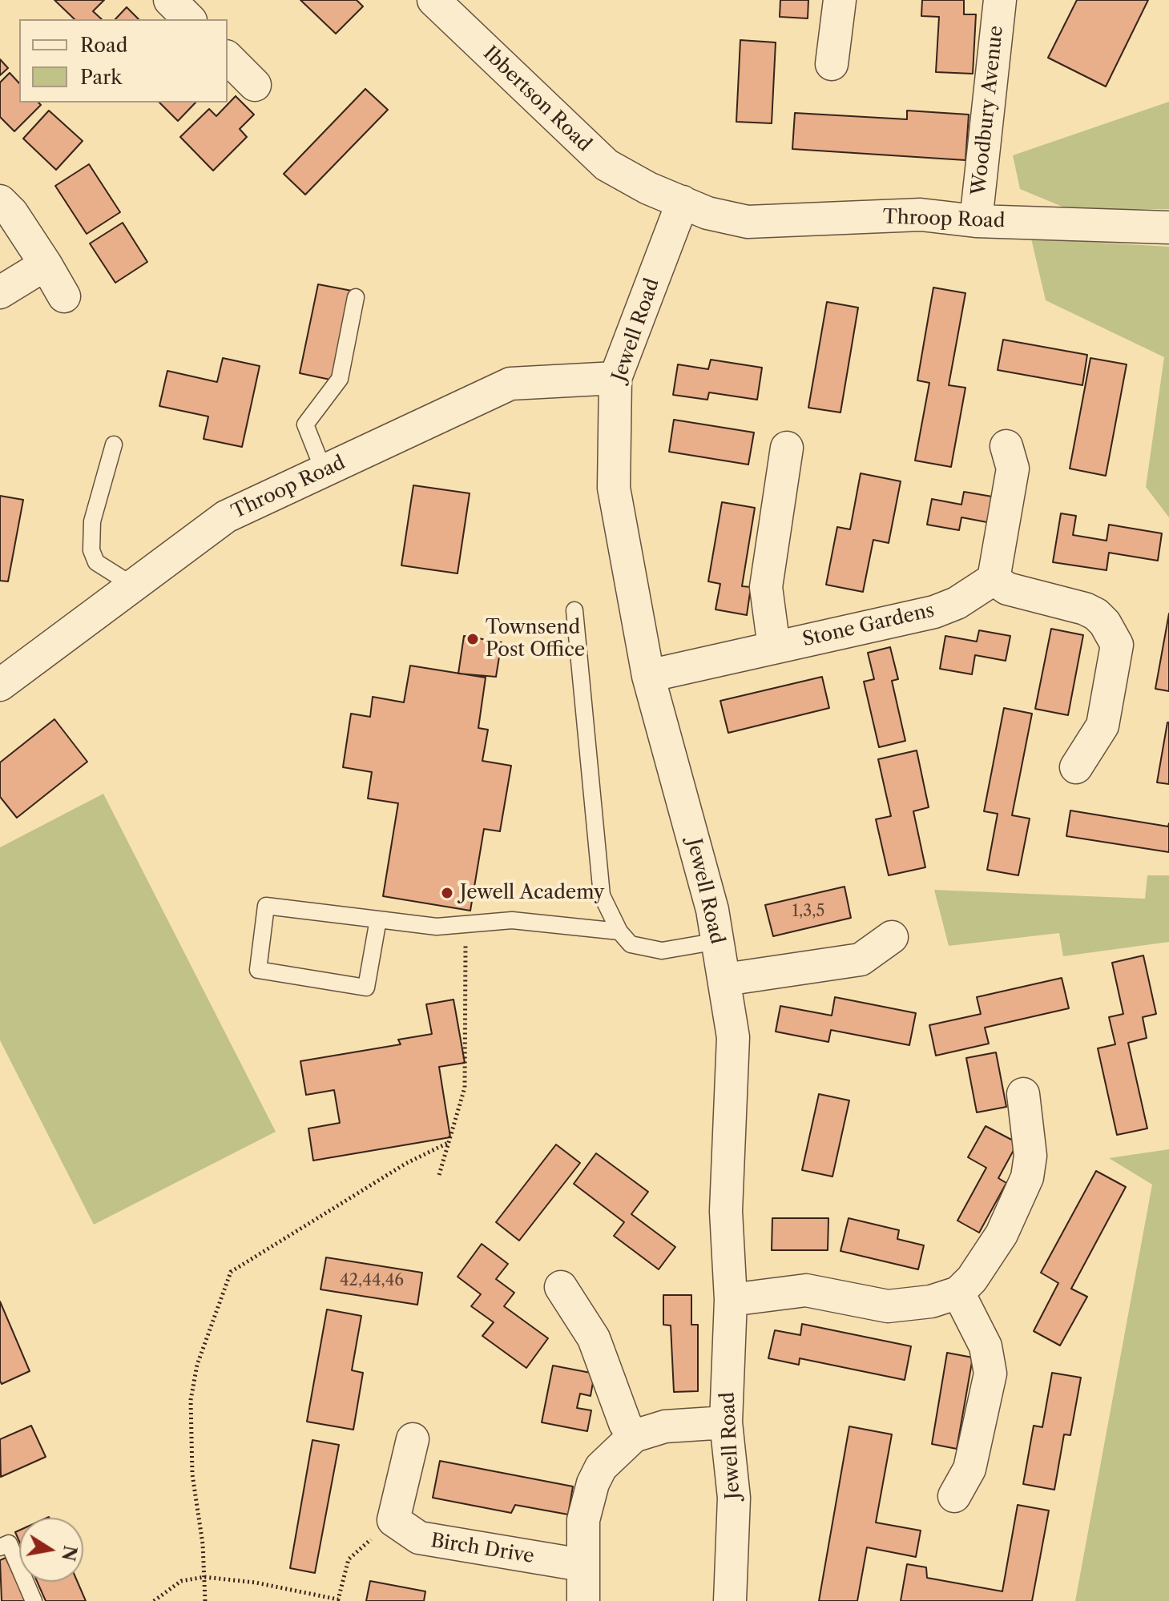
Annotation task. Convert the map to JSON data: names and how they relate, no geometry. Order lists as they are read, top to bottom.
{
  "streets": {
    "street": [
      "Ibbertson Road",
      "Woodbury Avenue",
      "Throop Road",
      "Jewell Road",
      "Stone Gardens",
      "Birch Drive"
    ]
  },
  "crossings": [
    ["Ibbertson Road", "Throop Road"],
    ["Woodbury Avenue", "Throop Road"],
    ["Throop Road", "Jewell Road"],
    ["Jewell Road", "Stone Gardens"]
  ],
  "places": ["Townsend Post Office", "Jewell Academy"],
  "house_numbers": ["1,3,5", "42,44,46"],
  "legend": ["Road", "Park"],
  "north": "right"
}
